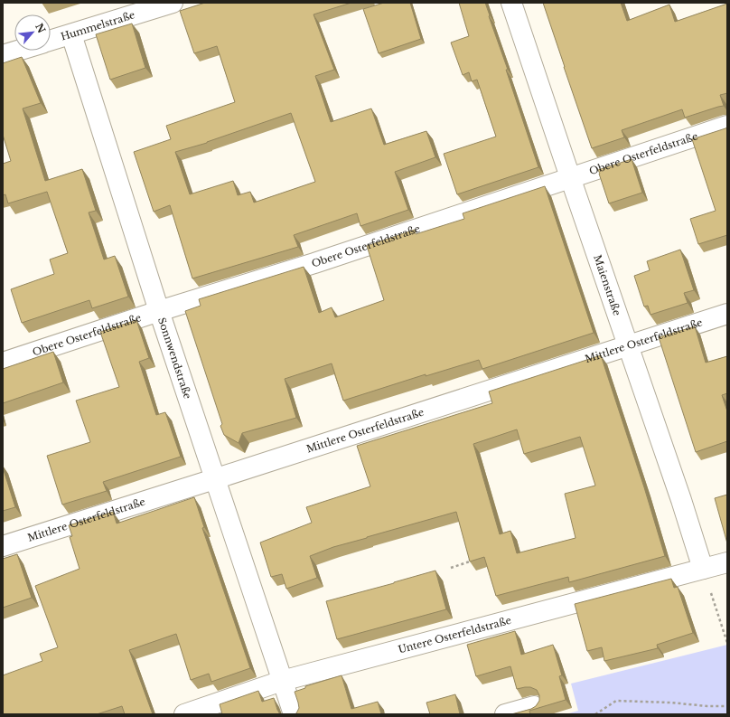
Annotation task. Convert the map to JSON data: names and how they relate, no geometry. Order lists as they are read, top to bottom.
{
  "streets": {
    "street": [
      "Hummelstraße",
      "Obere Osterfeldstraße",
      "Maienstraße",
      "Mittlere Osterfeldstraße",
      "Sonnwendstraße",
      "Untere Osterfeldstraße"
    ]
  },
  "crossings": [
    ["Hummelstraße", "Sonnwendstraße"],
    ["Obere Osterfeldstraße", "Maienstraße"],
    ["Obere Osterfeldstraße", "Sonnwendstraße"],
    ["Maienstraße", "Mittlere Osterfeldstraße"],
    ["Maienstraße", "Untere Osterfeldstraße"],
    ["Mittlere Osterfeldstraße", "Sonnwendstraße"],
    ["Sonnwendstraße", "Untere Osterfeldstraße"]
  ],
  "north": "top right"
}
